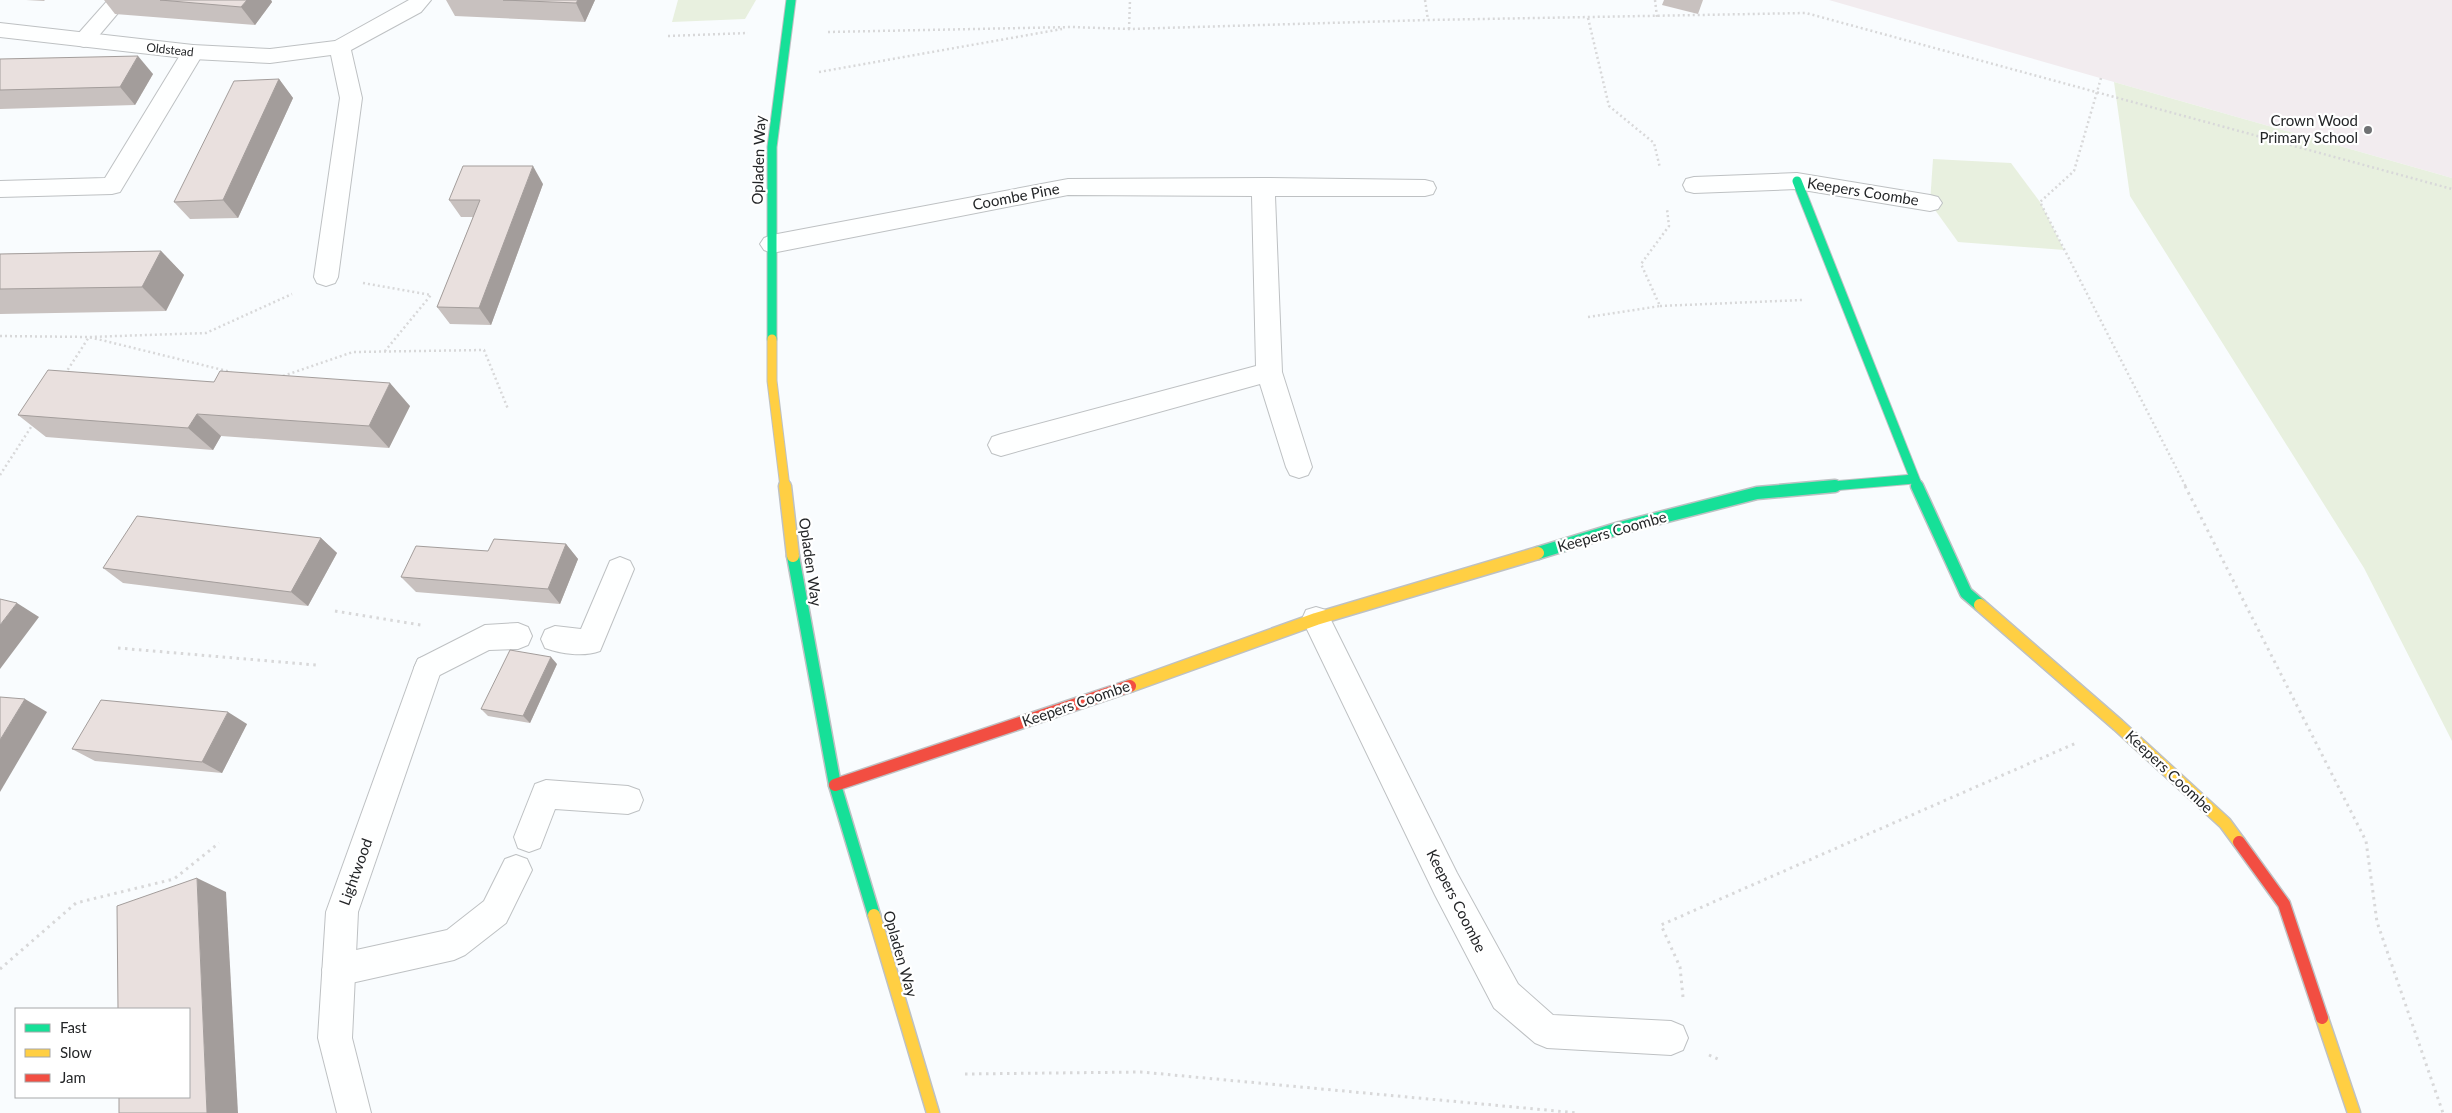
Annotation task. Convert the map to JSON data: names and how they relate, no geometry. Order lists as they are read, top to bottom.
{
  "streets": {
    "street": [
      "Oldstead",
      "Opladen Way",
      "Keepers Coombe",
      "Coombe Pine",
      "Lightwood"
    ]
  },
  "crossings": [
    ["Opladen Way", "Keepers Coombe"],
    ["Opladen Way", "Coombe Pine"]
  ],
  "places": ["Crown Wood Primary School"],
  "legend": ["Fast", "Slow", "Jam"]
}
